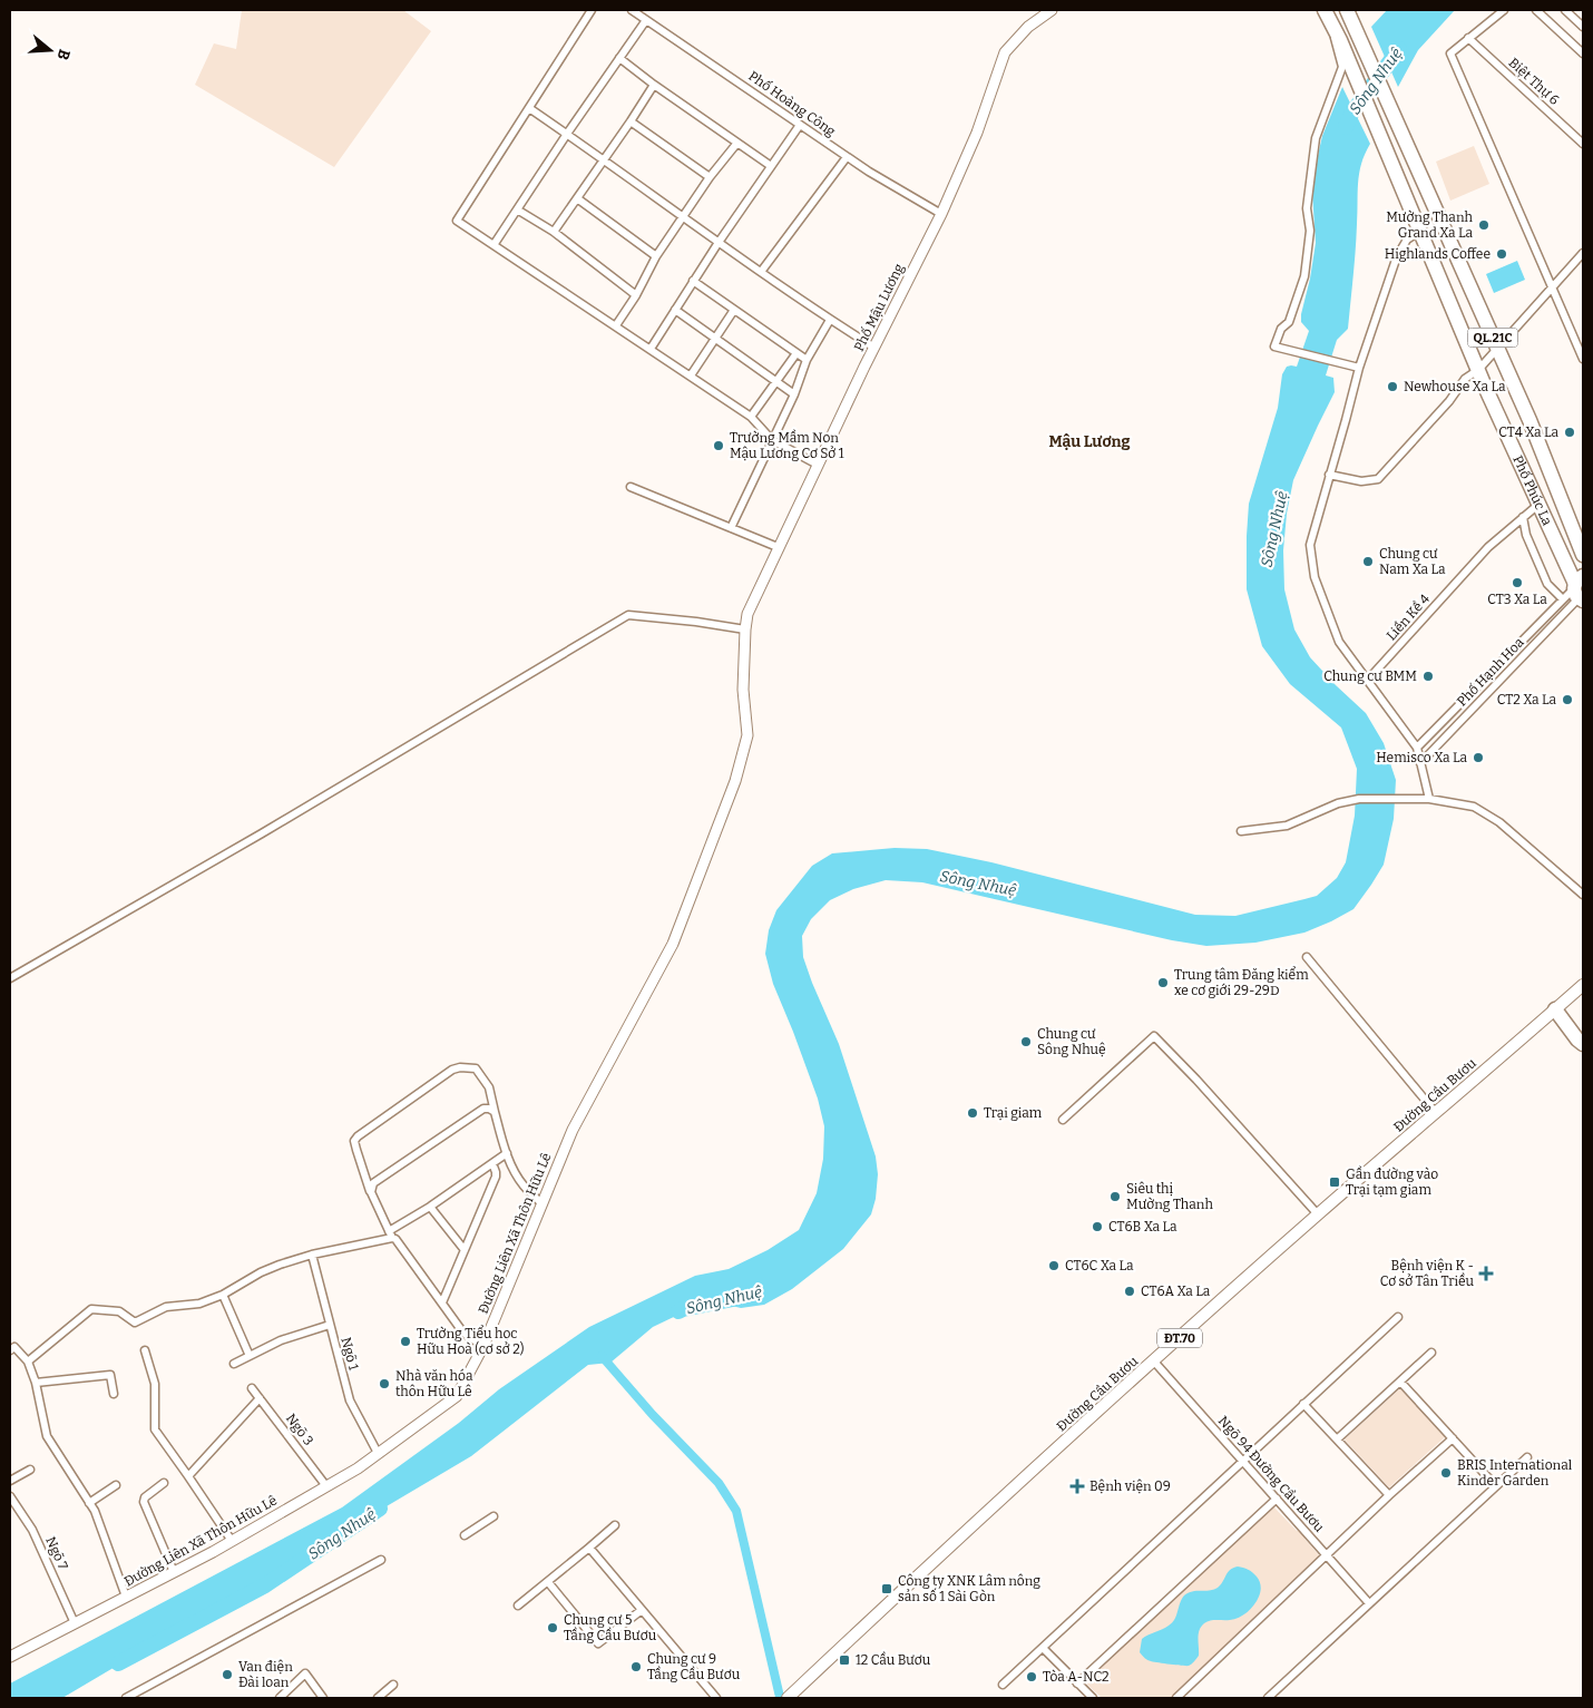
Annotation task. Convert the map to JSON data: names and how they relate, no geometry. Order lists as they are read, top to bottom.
{
  "streets": {
    "highway": ["QL.21C", "Phố Phúc La"],
    "main road": ["Đường Cầu Bươu", "ĐT.70"],
    "street": [
      "Biệt Thự 6",
      "Phố Hoàng Công",
      "Phố Mậu Lương",
      "Liền Kề 4",
      "Phố Hạnh Hoa",
      "Đường Liên Xã Thôn Hữu Lê",
      "Ngõ 1",
      "Ngõ 3",
      "Ngõ 94 Đường Cầu Bươu",
      "Ngõ 7"
    ]
  },
  "crossings": [
    ["Phố Hoàng Công", "Phố Mậu Lương"],
    ["Phố Mậu Lương", "Đường Liên Xã Thôn Hữu Lê"],
    ["QL.21C", "Phố Phúc La"],
    ["Phố Phúc La", "Liền Kề 4"],
    ["Phố Phúc La", "Phố Hạnh Hoa"],
    ["Đường Cầu Bươu", "Ngõ 94 Đường Cầu Bươu"],
    ["Đường Liên Xã Thôn Hữu Lê", "Ngõ 1"],
    ["Đường Liên Xã Thôn Hữu Lê", "Ngõ 3"],
    ["Đường Liên Xã Thôn Hữu Lê", "Ngõ 7"]
  ],
  "districts": ["Mậu Lương"],
  "water": ["Sông Nhuệ"],
  "places": {
    "other": [
      "Mường Thanh Grand Xa La",
      "Highlands Coffee",
      "Newhouse Xa La",
      "CT4 Xa La",
      "Trường Mầm Non Mậu Lương Cơ Sở 1",
      "Chung cư Nam Xa La",
      "CT3 Xa La",
      "Chung cư BMM",
      "CT2 Xa La",
      "Hemisco Xa La",
      "Trung tâm Đăng kiểm xe cơ giới 29-29D",
      "Chung cư Sông Nhuệ",
      "Trại giam",
      "Siêu thị Mường Thanh",
      "CT6B Xa La",
      "CT6C Xa La",
      "CT6A Xa La",
      "Trường Tiểu học Hữu Hoà (cơ sở 2)",
      "Nhà văn hóa thôn Hữu Lê",
      "BRIS International Kinder Garden",
      "Chung cư 5 Tầng Cầu Bươu",
      "Chung cư 9 Tầng Cầu Bươu",
      "Van điện Đài loan",
      "Tòa A-NC2"
    ],
    "transit": ["Gần đường vào Trại tạm giam", "Công ty XNK Lâm nông sản số 1 Sài Gòn", "12 Cầu Bươu"],
    "health": ["Bệnh viện K - Cơ sở Tân Triều", "Bệnh viện 09"]
  },
  "north": "right"
}
